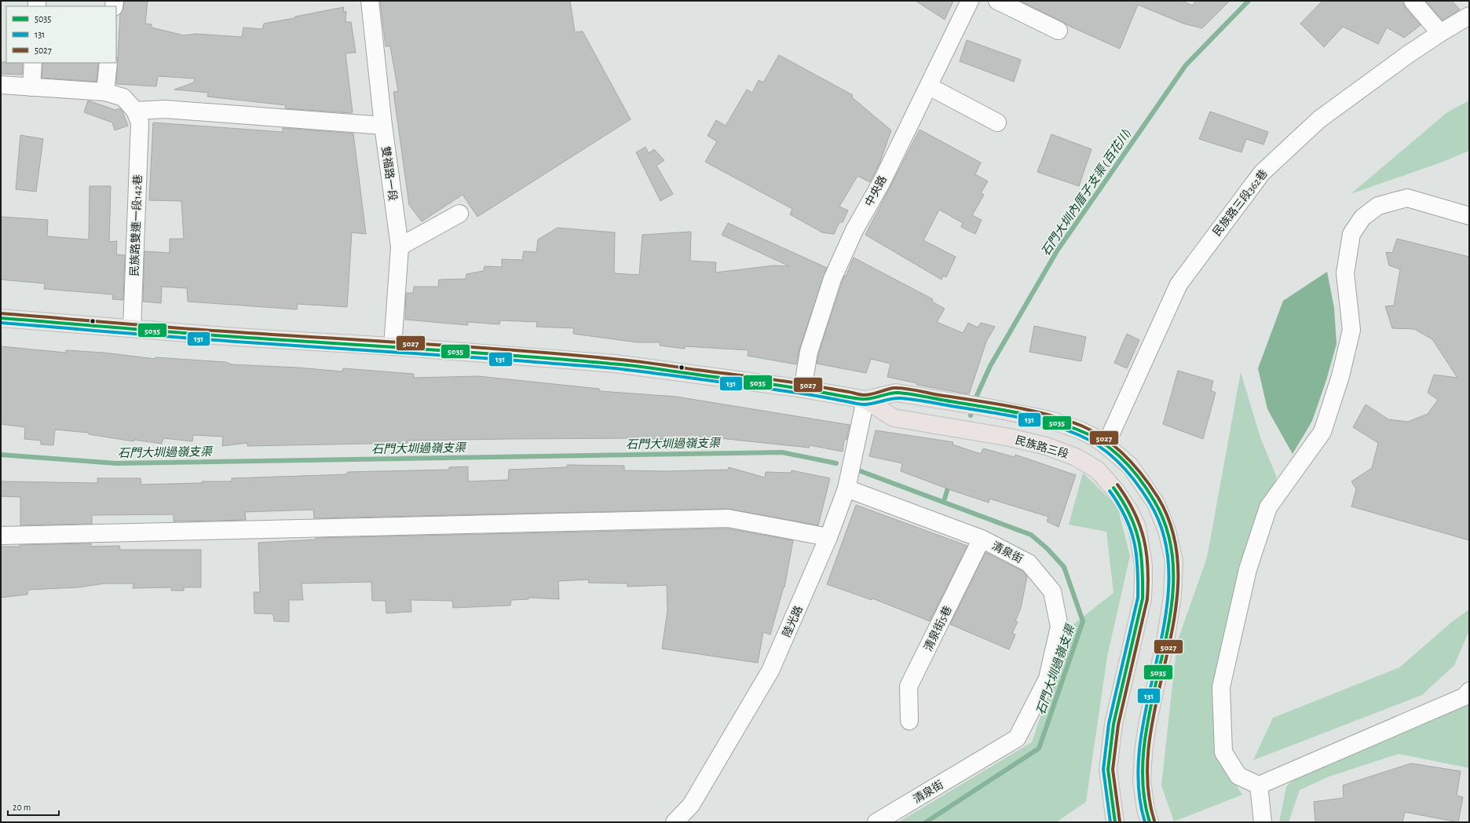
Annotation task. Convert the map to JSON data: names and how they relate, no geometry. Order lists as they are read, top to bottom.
{
  "streets": {
    "main road": ["民族路三段"],
    "street": [
      "雙福路一段",
      "中央路",
      "民族路三段362巷",
      "民族路雙連一段142巷",
      "清泉街",
      "陸光路",
      "清泉街5巷"
    ]
  },
  "crossings": [
    ["雙福路一段", "民族路三段"],
    ["中央路", "民族路三段"],
    ["民族路三段362巷", "民族路三段"],
    ["民族路雙連一段142巷", "民族路三段"],
    ["民族路三段", "陸光路"],
    ["清泉街", "陸光路"],
    ["清泉街", "清泉街5巷"]
  ],
  "water": ["石門大圳內厝子支渠 (百花川)", "石門大圳過嶺支渠"],
  "lines": ["transit line 5027", "transit line 5035", "transit line 131"],
  "legend": ["5035", "131", "5027"],
  "scale_bar": "20 m"
}
